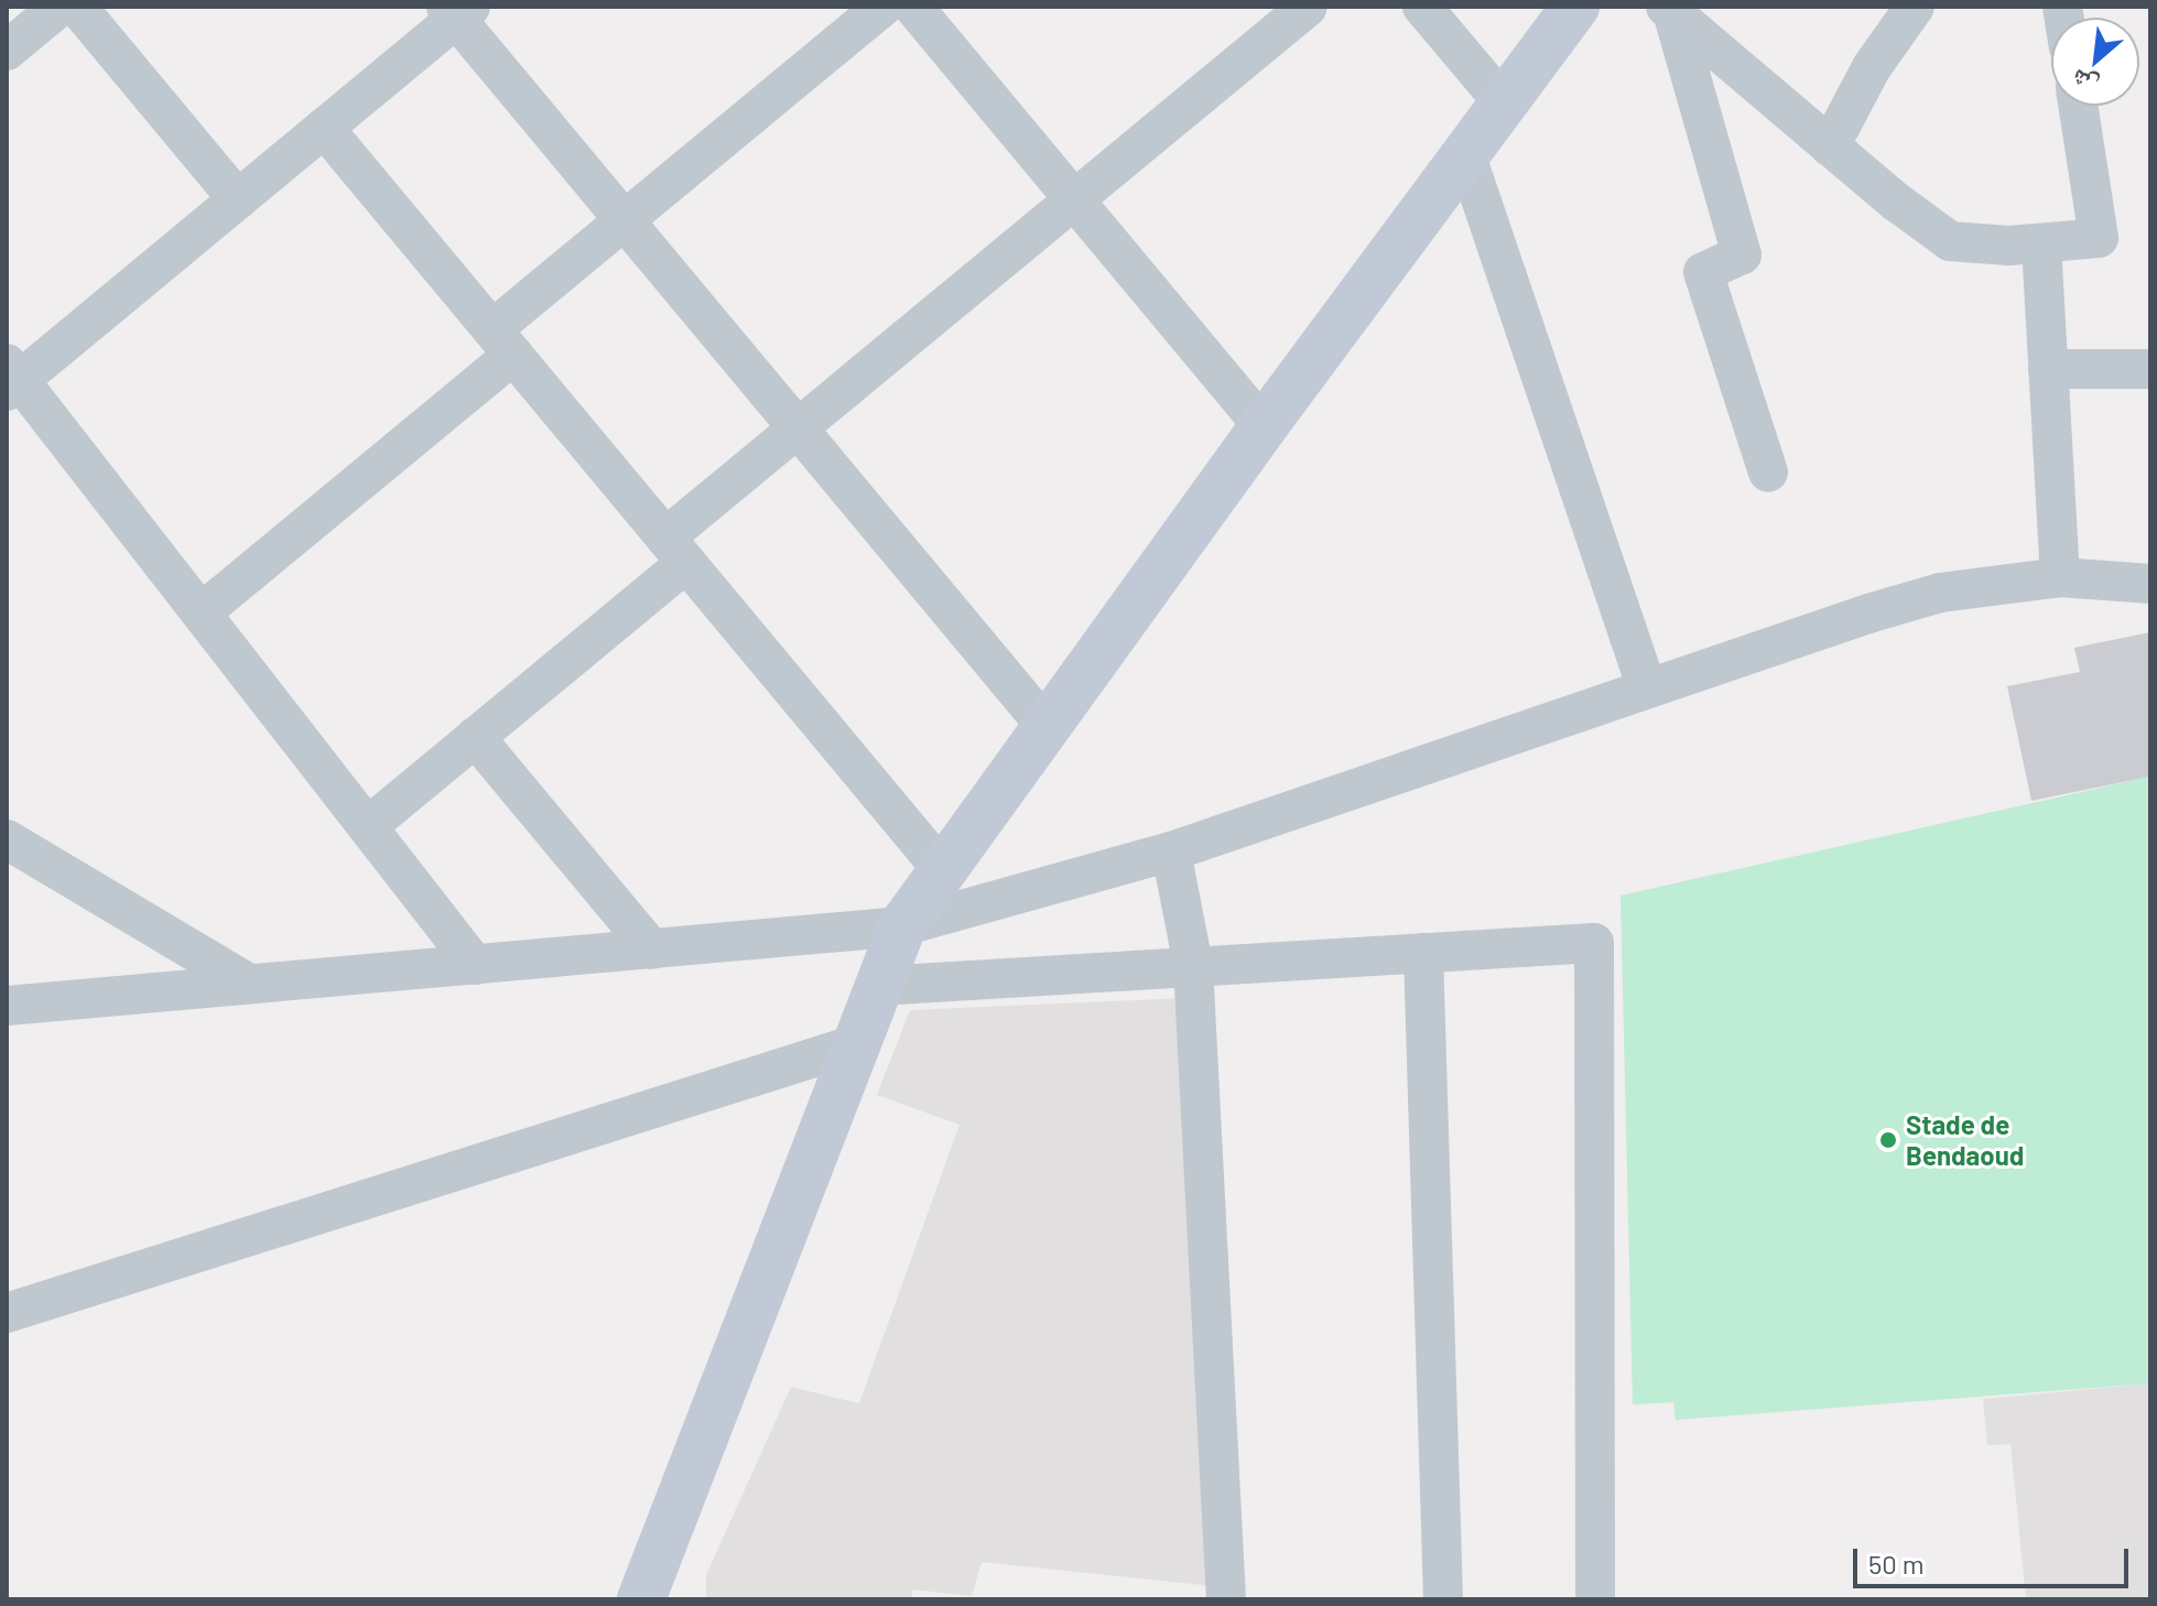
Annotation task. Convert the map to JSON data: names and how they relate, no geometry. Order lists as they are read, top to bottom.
{
  "places": ["Stade de Bendaoud"],
  "scale_bar": "50 m",
  "north": "bottom left"
}
